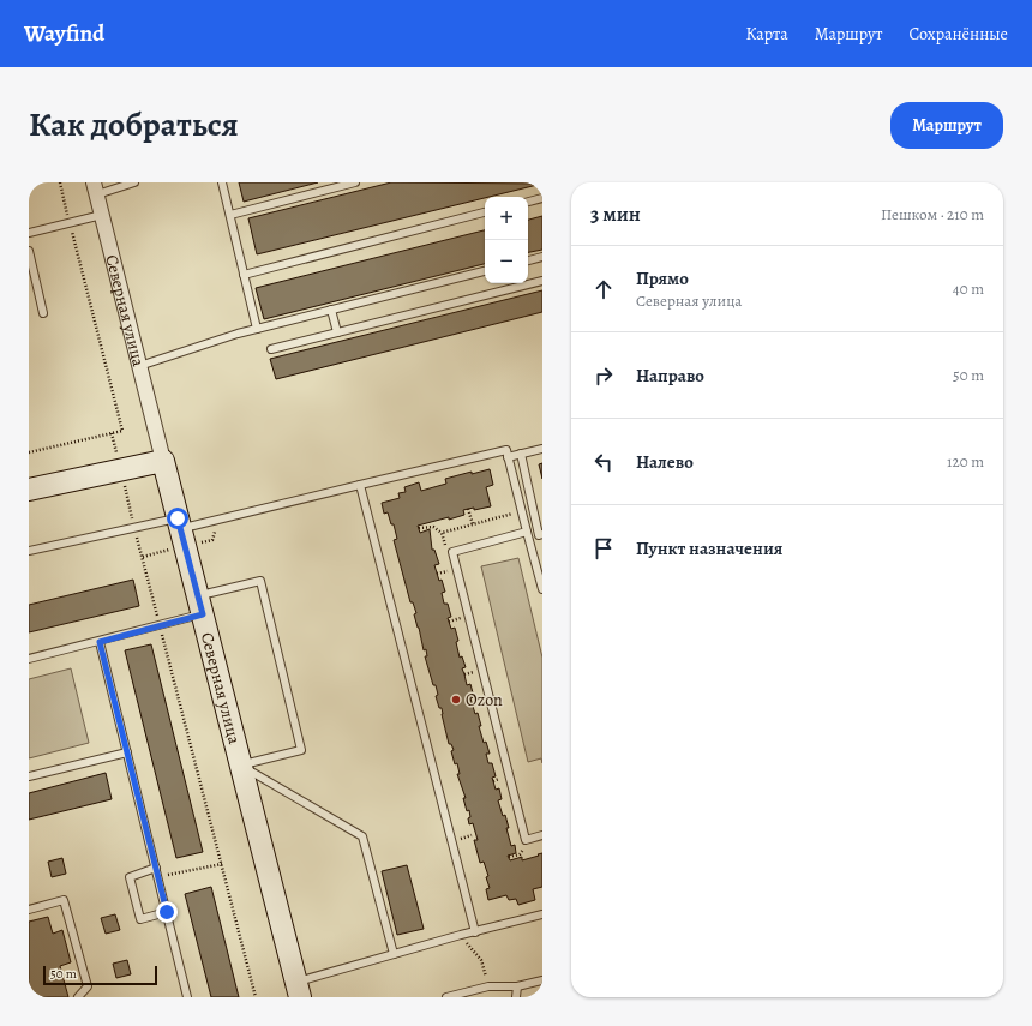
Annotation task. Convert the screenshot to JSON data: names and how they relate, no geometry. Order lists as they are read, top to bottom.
{
  "streets": {
    "street": ["Северная улица"]
  },
  "places": ["Ozon"],
  "scale_bar": "50 m",
  "page": {
    "header": "Wayfind",
    "nav": ["Карта", "Маршрут", "Сохранённые"],
    "title": "Как добраться",
    "buttons": "Маршрут",
    "heading": ["3 мин", "Пешком · 210 m"],
    "map_buttons": ["+", "−"],
    "list": [
      ["Прямо", "Северная улица", "40 m"],
      ["Направо", "50 m"],
      ["Налево", "120 m"],
      "Пункт назначения"
    ],
    "scale": "50 m"
  }
}
